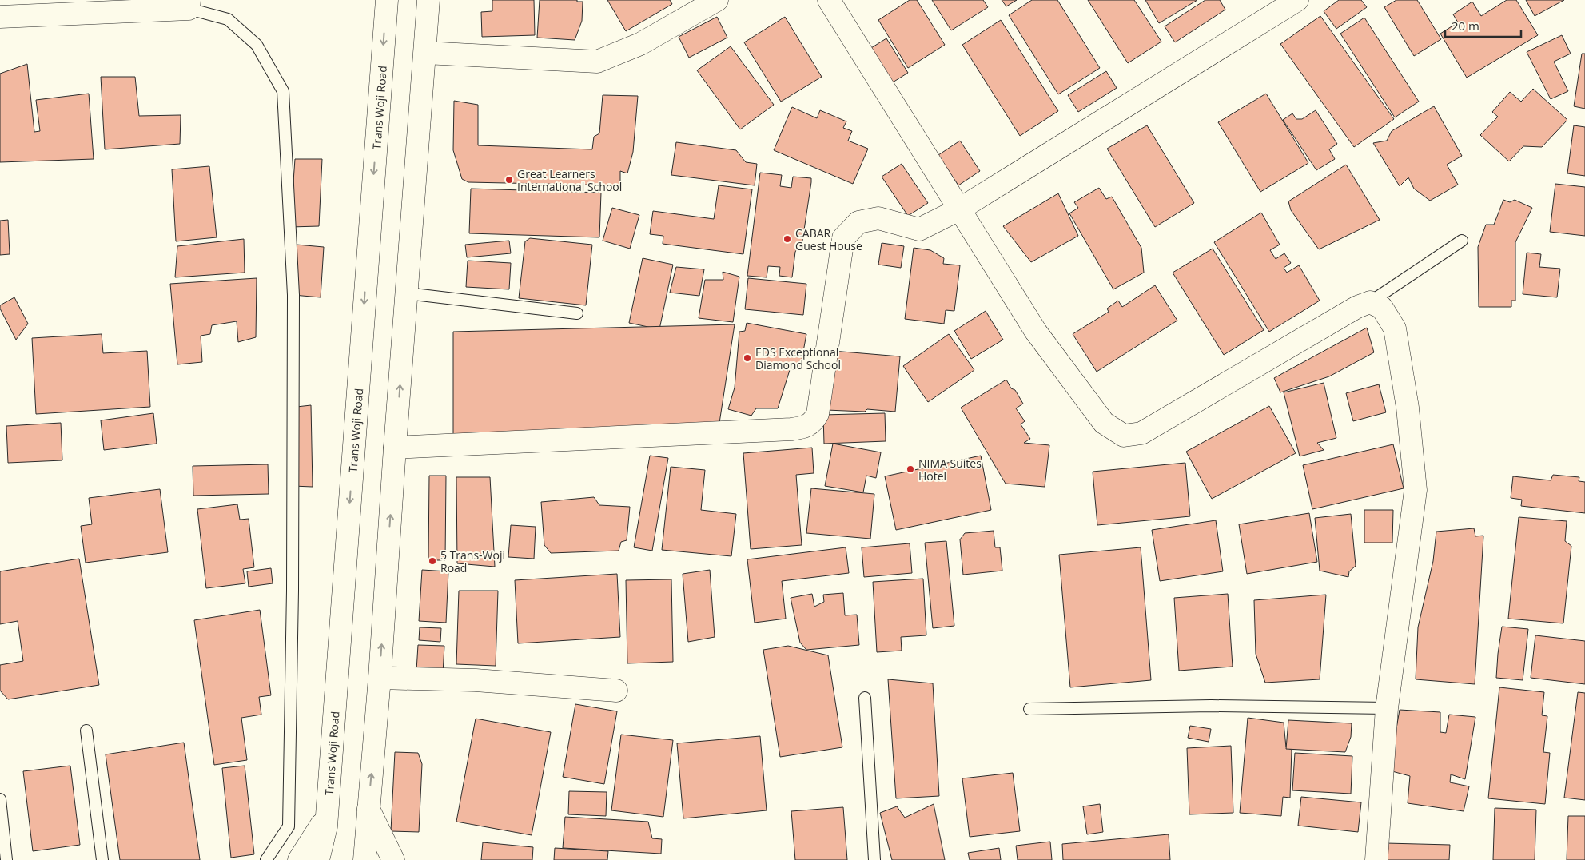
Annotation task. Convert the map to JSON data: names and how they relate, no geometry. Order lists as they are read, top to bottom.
{
  "streets": {
    "street": ["Trans Woji Road"]
  },
  "places": [
    "Great Learners International School",
    "CABAR Guest House",
    "EDS Exceptional Diamond School",
    "NIMA Suites Hotel",
    "5 Trans-Woji Road"
  ],
  "scale_bar": "20 m"
}
